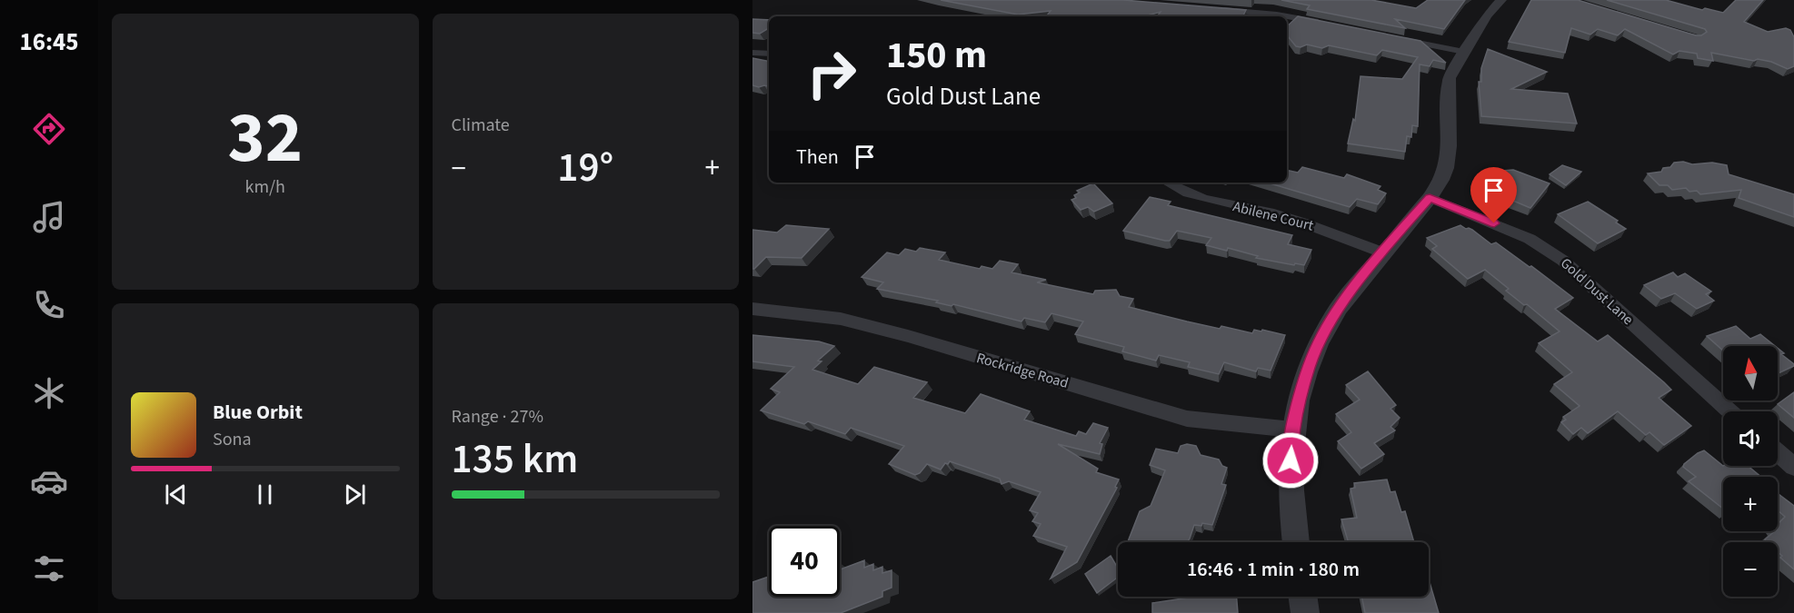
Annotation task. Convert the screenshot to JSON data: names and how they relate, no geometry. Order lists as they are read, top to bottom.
{
  "streets": {
    "street": ["Abilene Court", "Gold Dust Lane", "Rockridge Road"]
  },
  "north": "top",
  "page": {
    "tabs": "16:45",
    "tile": [
      ["32", "km/h"],
      "Climate",
      ["Range · 27%", "135 km"]
    ],
    "turn": ["150 m", "Gold Dust Lane"],
    "then": "Then",
    "heat": ["−", "19°", "+"],
    "map_buttons": ["+", "−"],
    "song": ["Blue Orbit", "Sona"],
    "limit": "40",
    "trip": "16:46 · 1 min · 180 m"
  }
}
